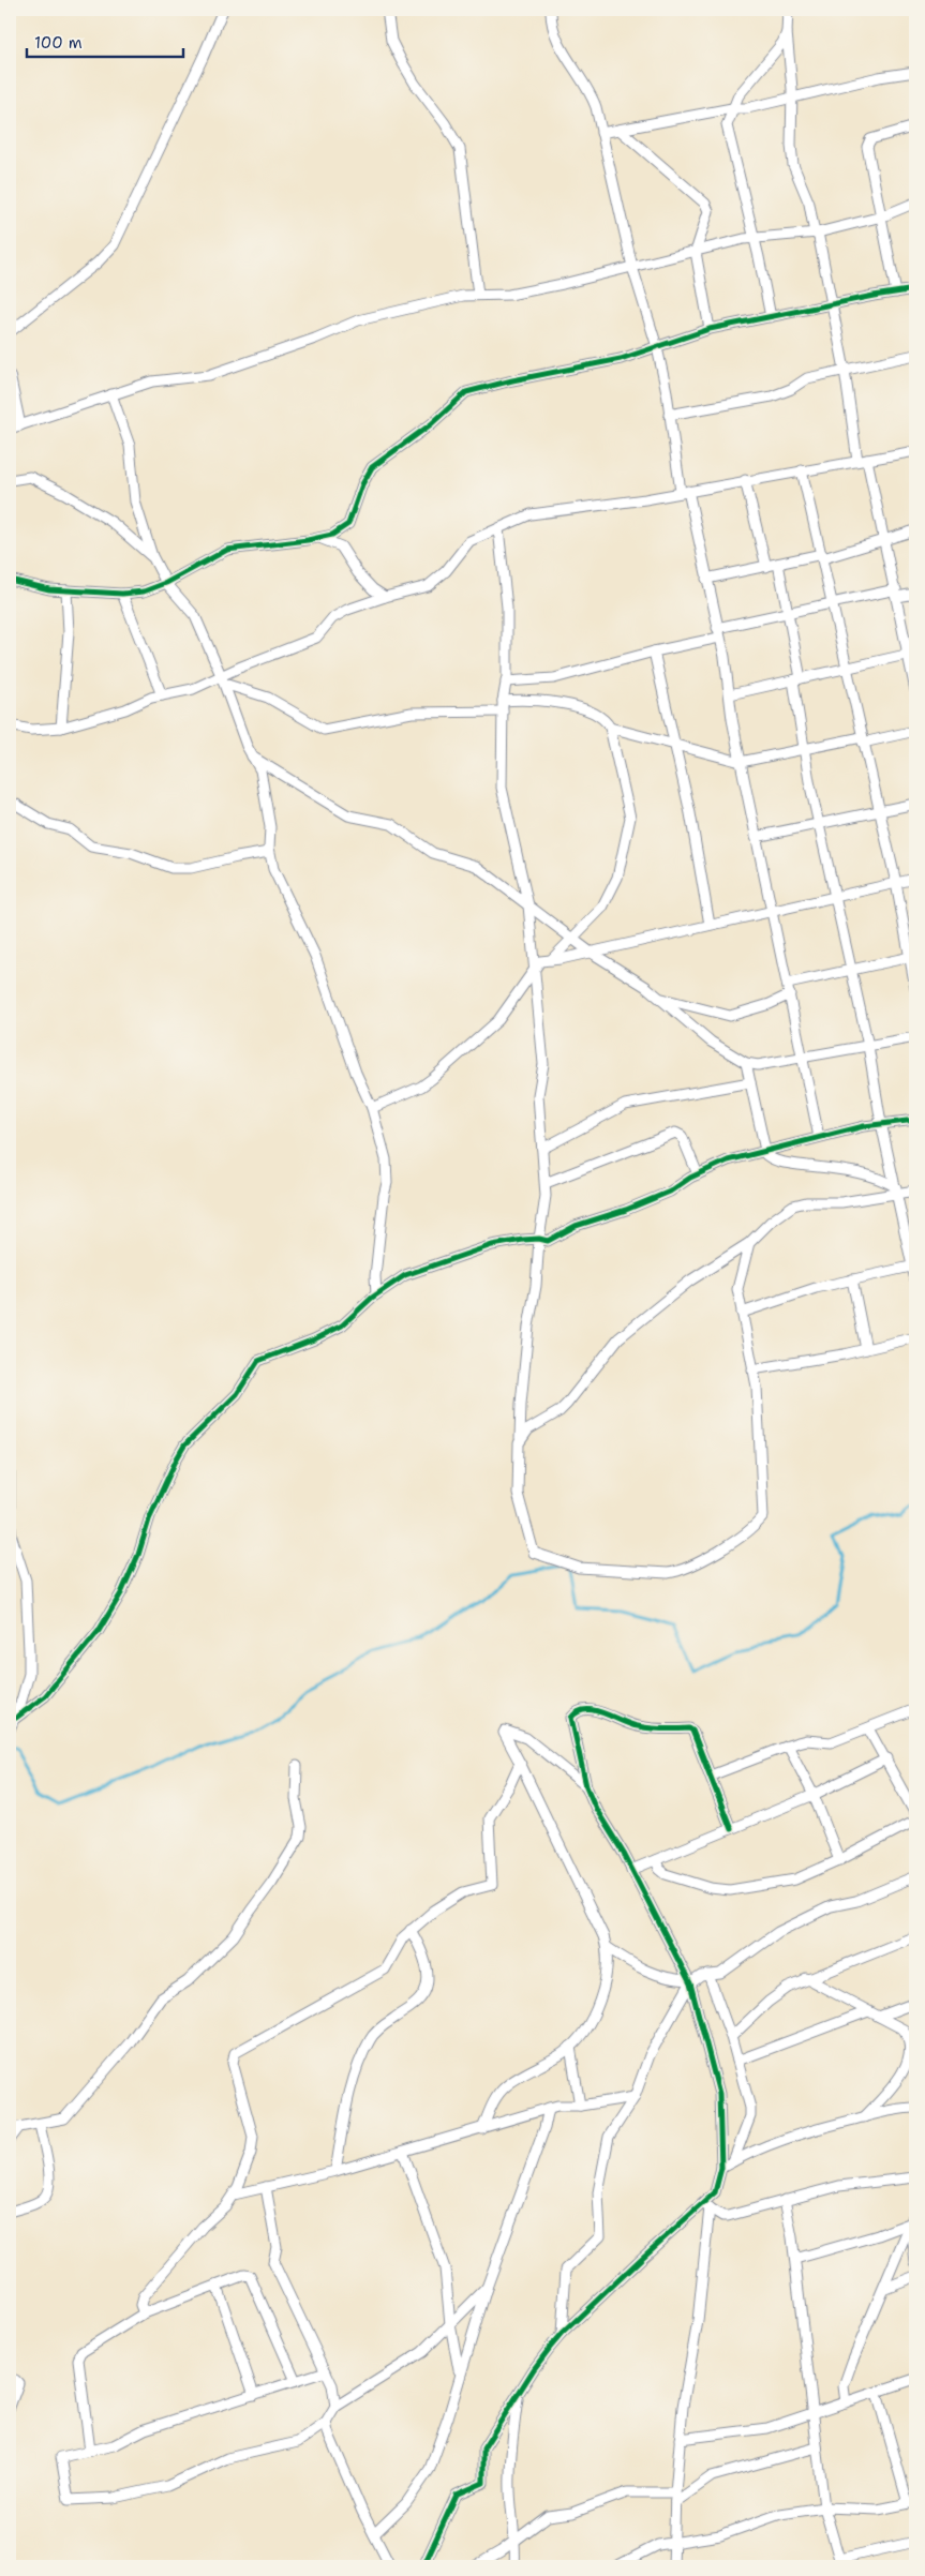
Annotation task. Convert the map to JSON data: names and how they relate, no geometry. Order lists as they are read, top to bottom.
{
  "scale_bar": "100 m"
}
